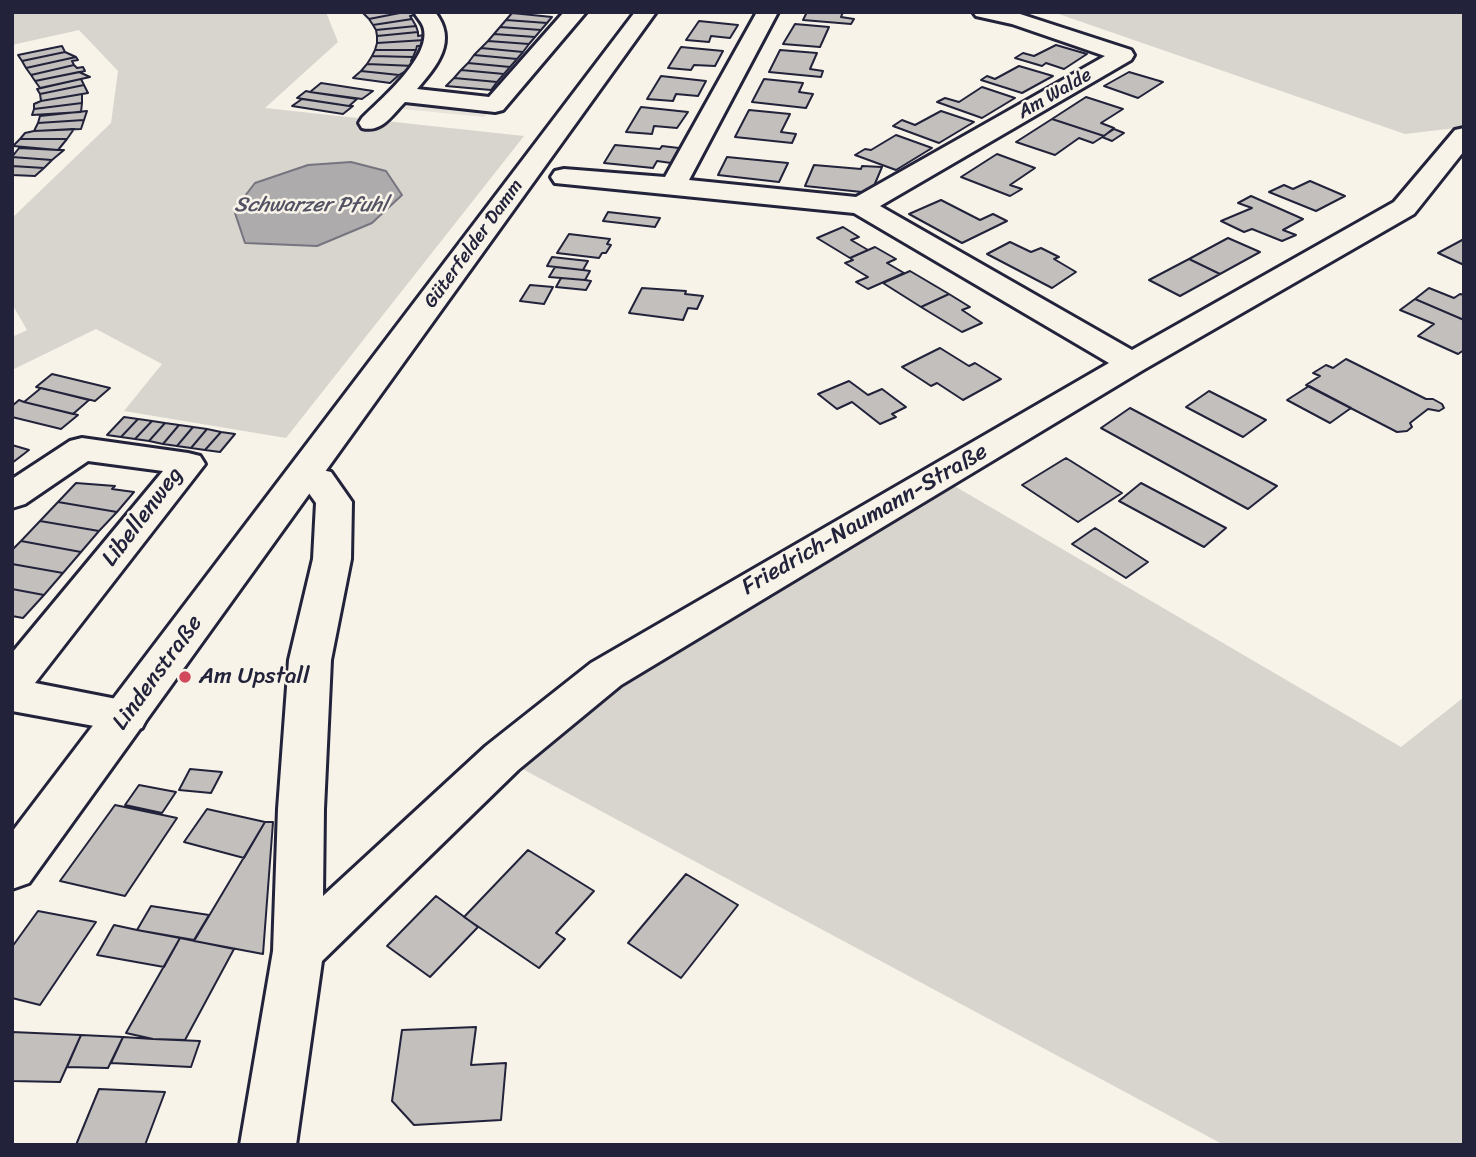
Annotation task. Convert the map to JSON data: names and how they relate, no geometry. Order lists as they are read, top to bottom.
{
  "streets": {
    "street": [
      "Am Walde",
      "Güterfelder Damm",
      "Libellenweg",
      "Friedrich-Naumann-Straße",
      "Lindenstraße"
    ]
  },
  "crossings": [
    ["Güterfelder Damm", "Lindenstraße"]
  ],
  "water": ["Schwarzer Pfuhl"],
  "places": ["Am Upstall"]
}
